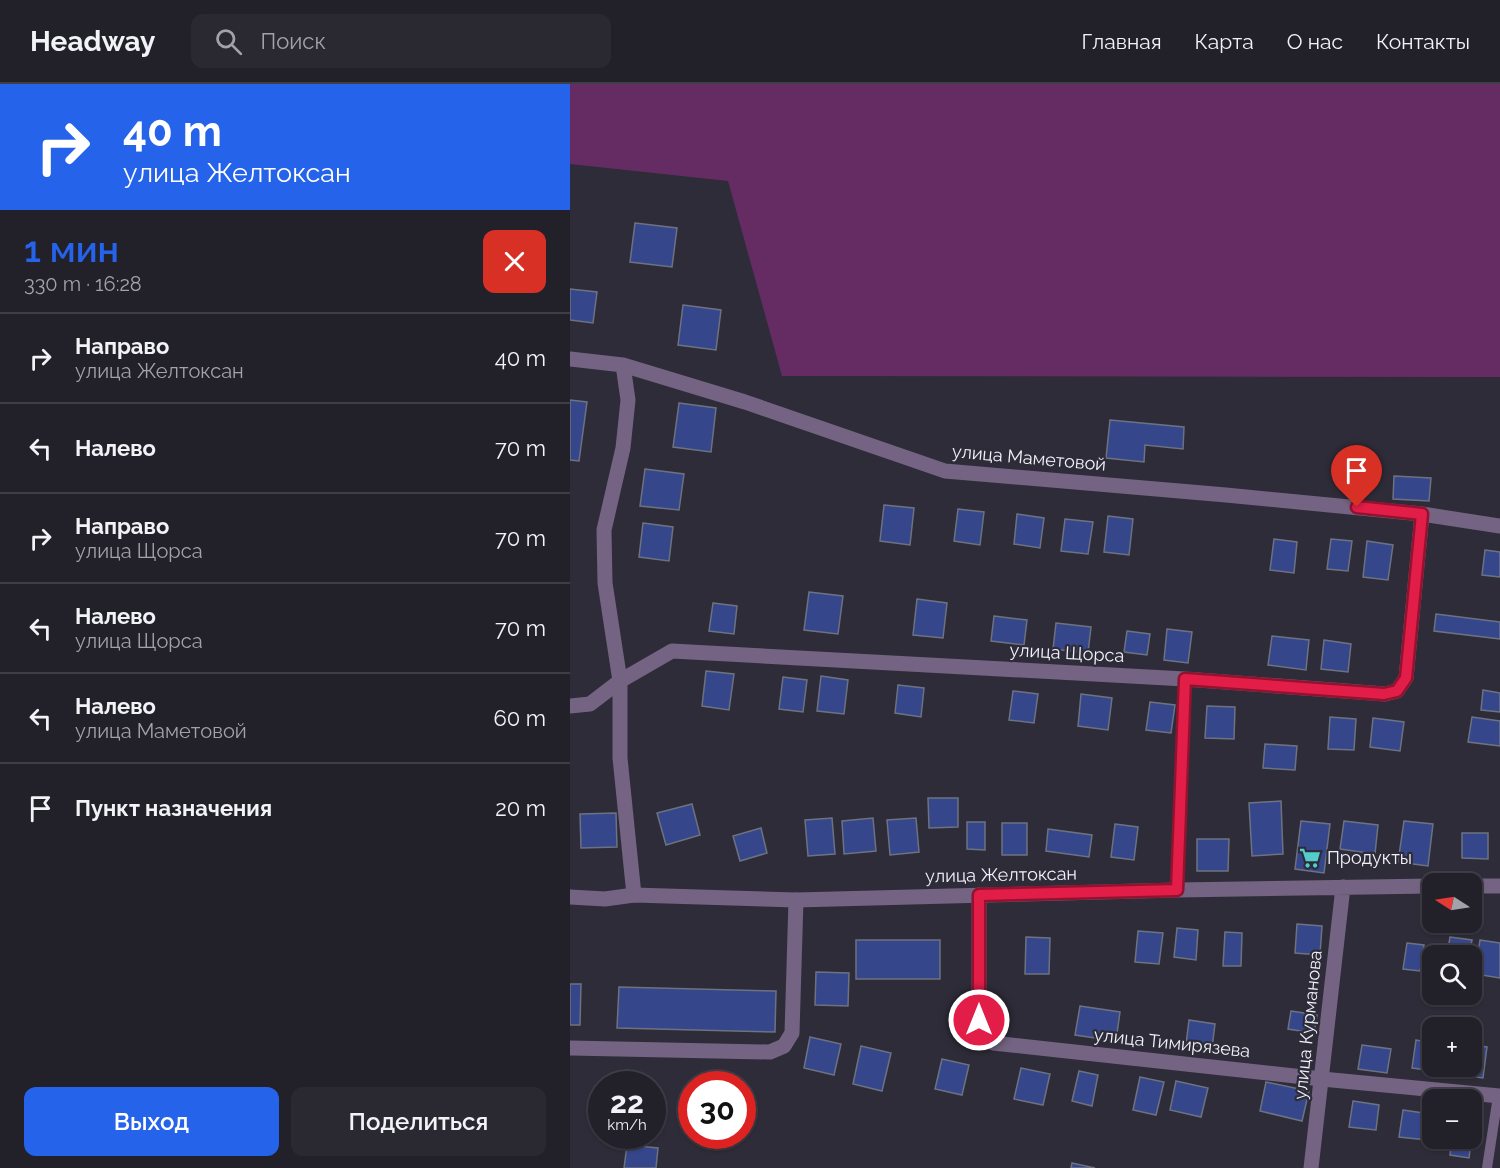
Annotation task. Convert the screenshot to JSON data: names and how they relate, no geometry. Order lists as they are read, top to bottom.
{
  "streets": {
    "street": [
      "улица Маметовой",
      "улица Щорса",
      "улица Желтоксан",
      "улица Курманова",
      "улица Тимирязева"
    ]
  },
  "crossings": [
    ["улица Маметовой", "улица Щорса"],
    ["улица Желтоксан", "улица Курманова"],
    ["улица Желтоксан", "улица Тимирязева"],
    ["улица Курманова", "улица Тимирязева"]
  ],
  "places": {
    "supermarket": ["Продукты"]
  },
  "north": "left",
  "page": {
    "header": "Headway",
    "search": "Поиск",
    "nav": [
      "Главная",
      "Карта",
      "О нас",
      "Контакты"
    ],
    "turn": ["40 m", "улица Желтоксан"],
    "heading": ["1 мин", "330 m · 16:28"],
    "list": [
      {
        "name": "Направо",
        "note": "улица Желтоксан",
        "value": "40 m"
      },
      {
        "name": "Налево",
        "value": "70 m"
      },
      {
        "name": "Направо",
        "note": "улица Щорса",
        "value": "70 m"
      },
      {
        "name": "Налево",
        "note": "улица Щорса",
        "value": "70 m"
      },
      {
        "name": "Налево",
        "note": "улица Маметовой",
        "value": "60 m"
      },
      {
        "name": "Пункт назначения",
        "value": "20 m"
      }
    ],
    "map_buttons": ["+", "−"],
    "speed": "22 km/h",
    "limit": "30",
    "buttons": ["Выход", "Поделиться"]
  }
}
